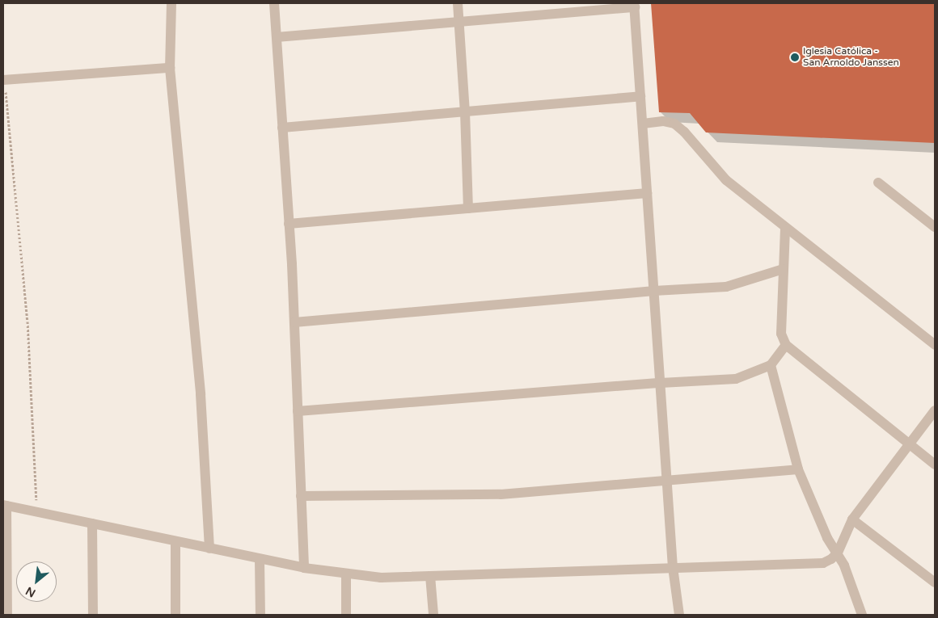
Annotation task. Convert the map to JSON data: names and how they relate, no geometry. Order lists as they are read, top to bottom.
{
  "places": ["Iglesia Católica - San Arnoldo Janssen"],
  "north": "bottom left"
}
